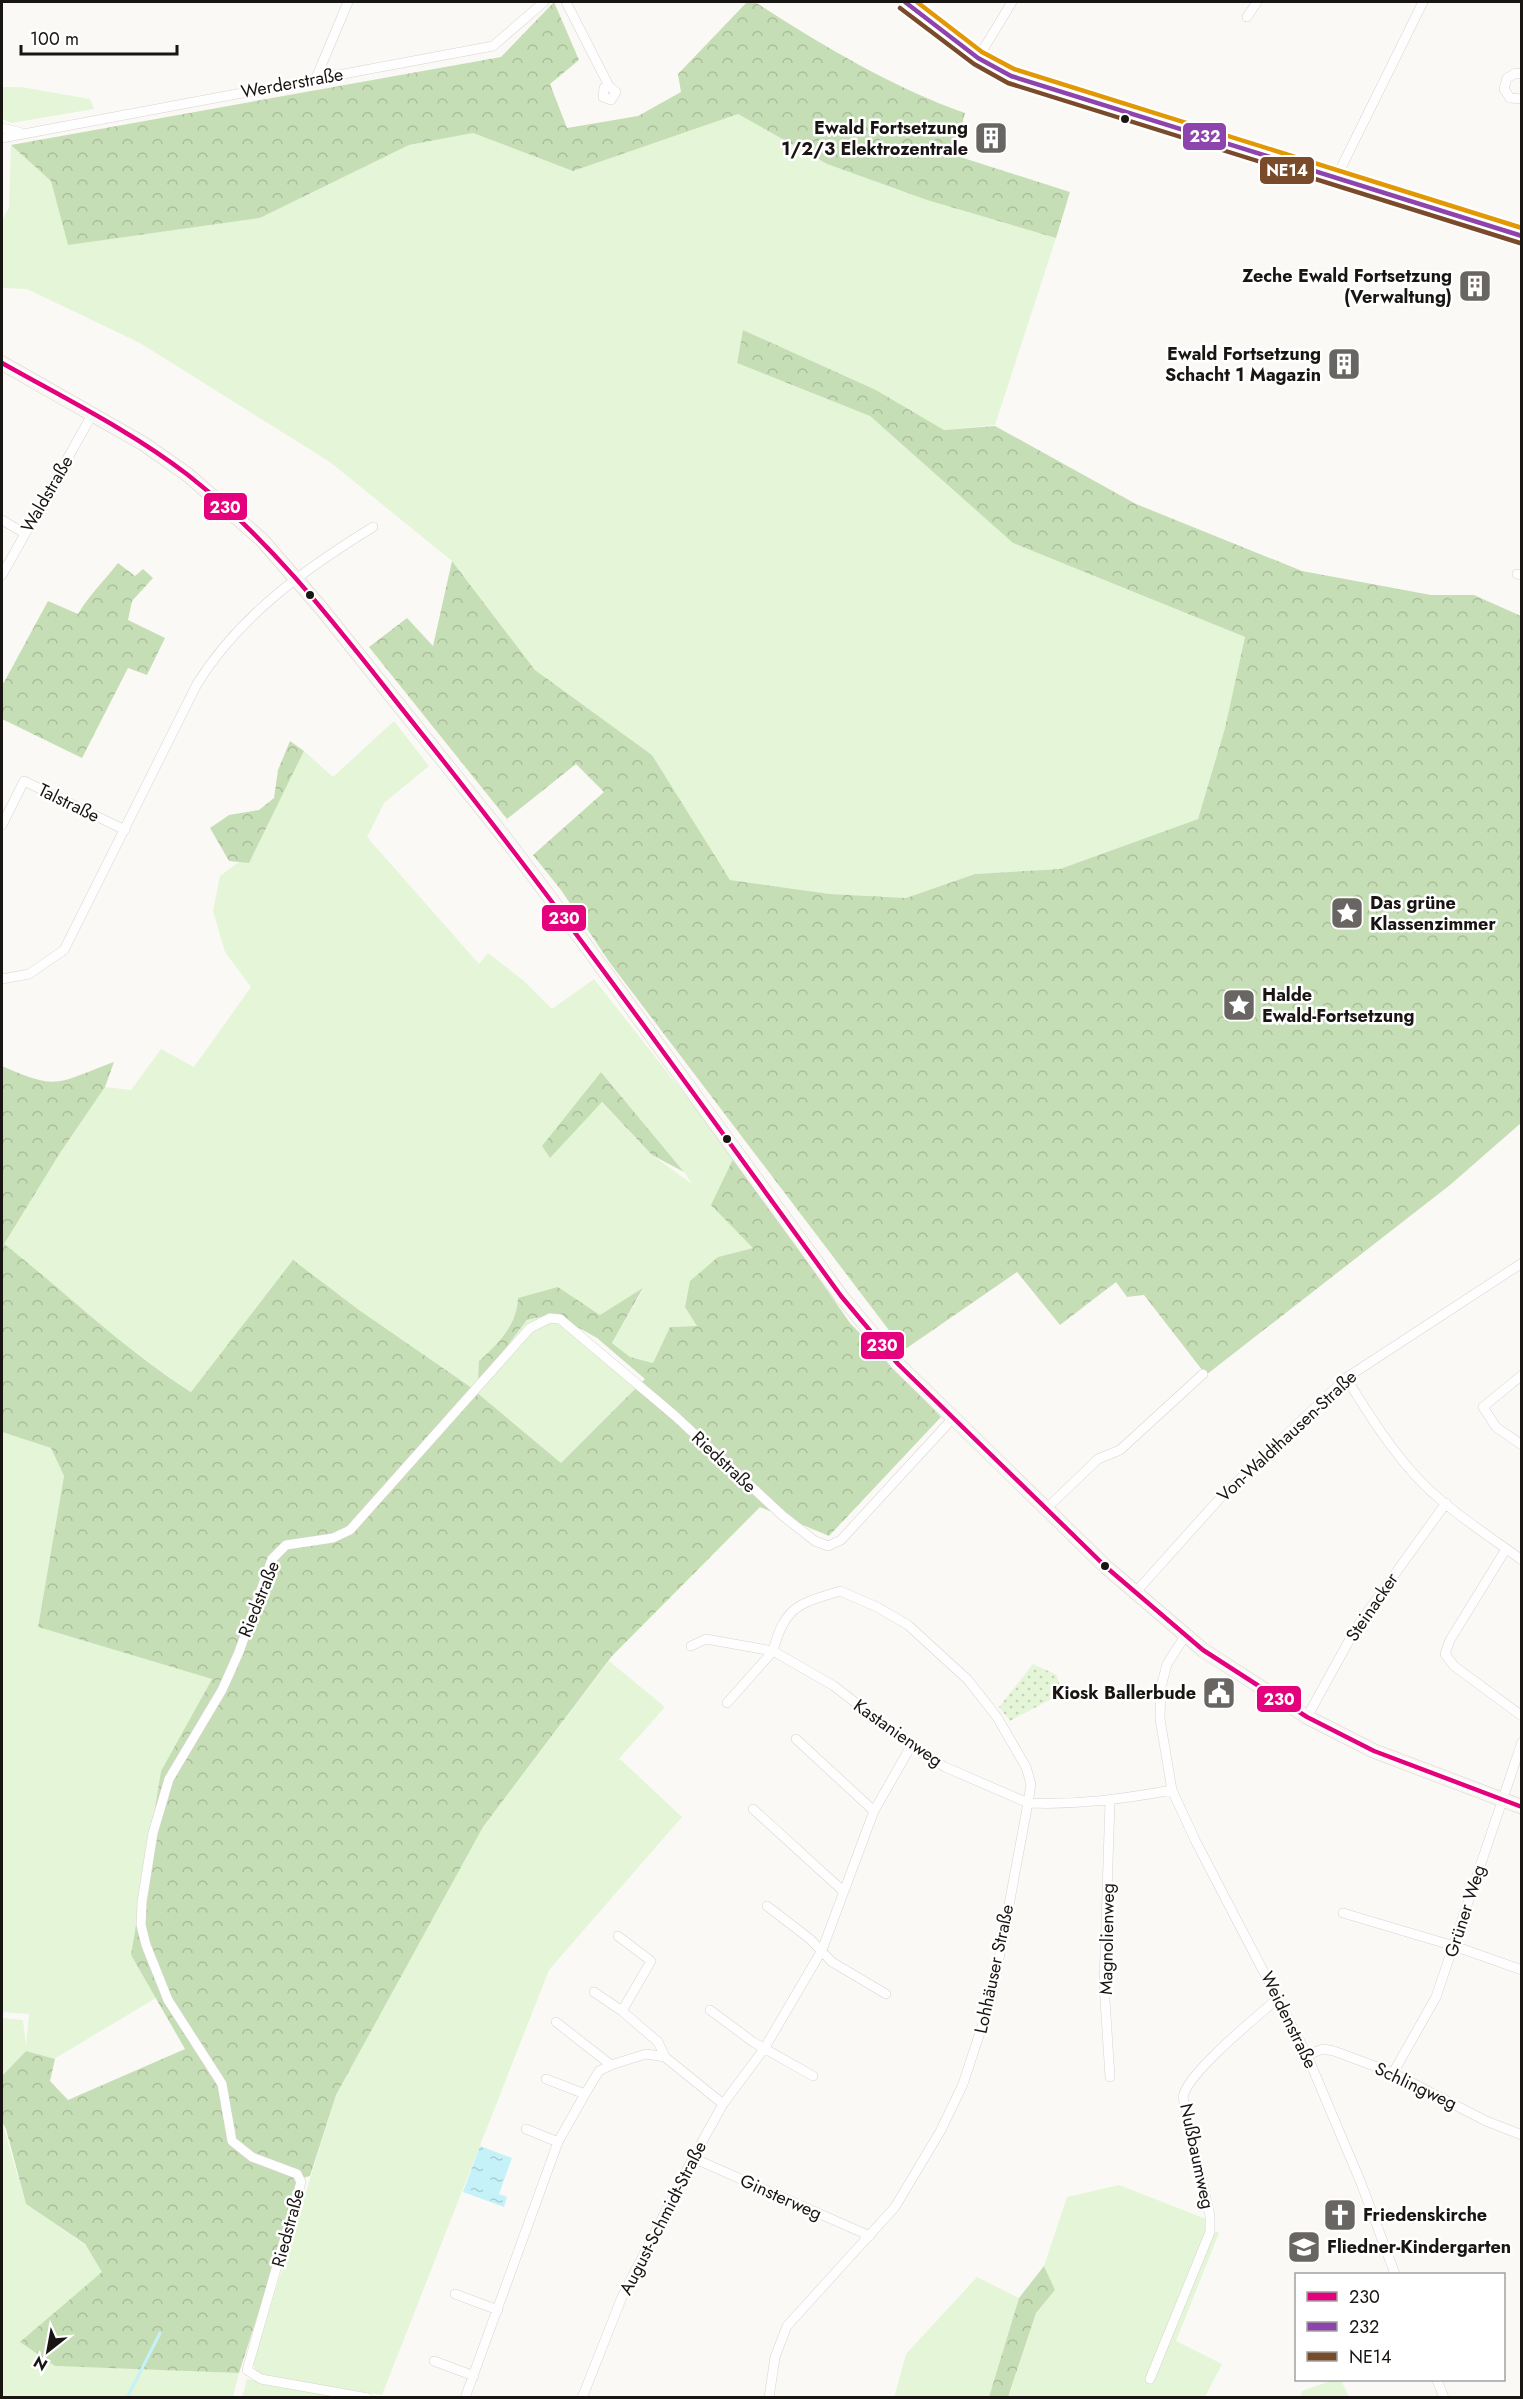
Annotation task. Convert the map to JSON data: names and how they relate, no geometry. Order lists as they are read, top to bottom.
{
  "streets": {
    "street": [
      "Werderstraße",
      "Waldstraße",
      "Talstraße",
      "Von-Waldthausen-Straße",
      "Riedstraße",
      "Steinacker",
      "Kastanienweg",
      "Grüner Weg",
      "Magnolienweg",
      "Lohhäuser Straße",
      "Weidenstraße",
      "Schlingweg",
      "Nußbaumweg",
      "Ginsterweg",
      "August-Schmidt-Straße"
    ]
  },
  "crossings": [
    ["Kastanienweg", "Lohhäuser Straße"],
    ["Kastanienweg", "August-Schmidt-Straße"],
    ["Grüner Weg", "Schlingweg"],
    ["Lohhäuser Straße", "Ginsterweg"],
    ["Weidenstraße", "Schlingweg"],
    ["Weidenstraße", "Nußbaumweg"],
    ["Ginsterweg", "August-Schmidt-Straße"]
  ],
  "places": {
    "building": ["Ewald Fortsetzung 1/2/3 Elektrozentrale", "Zeche Ewald Fortsetzung (Verwaltung)", "Ewald Fortsetzung Schacht 1 Magazin"],
    "place": ["Das grüne Klassenzimmer", "Halde Ewald-Fortsetzung"],
    "public building": ["Kiosk Ballerbude"],
    "church": ["Friedenskirche"],
    "school or university": ["Fliedner-Kindergarten"]
  },
  "lines": ["transit line 232", "transit line NE14", "transit line 230"],
  "legend": ["230", "232", "NE14"],
  "scale_bar": "100 m",
  "north": "bottom left"
}
